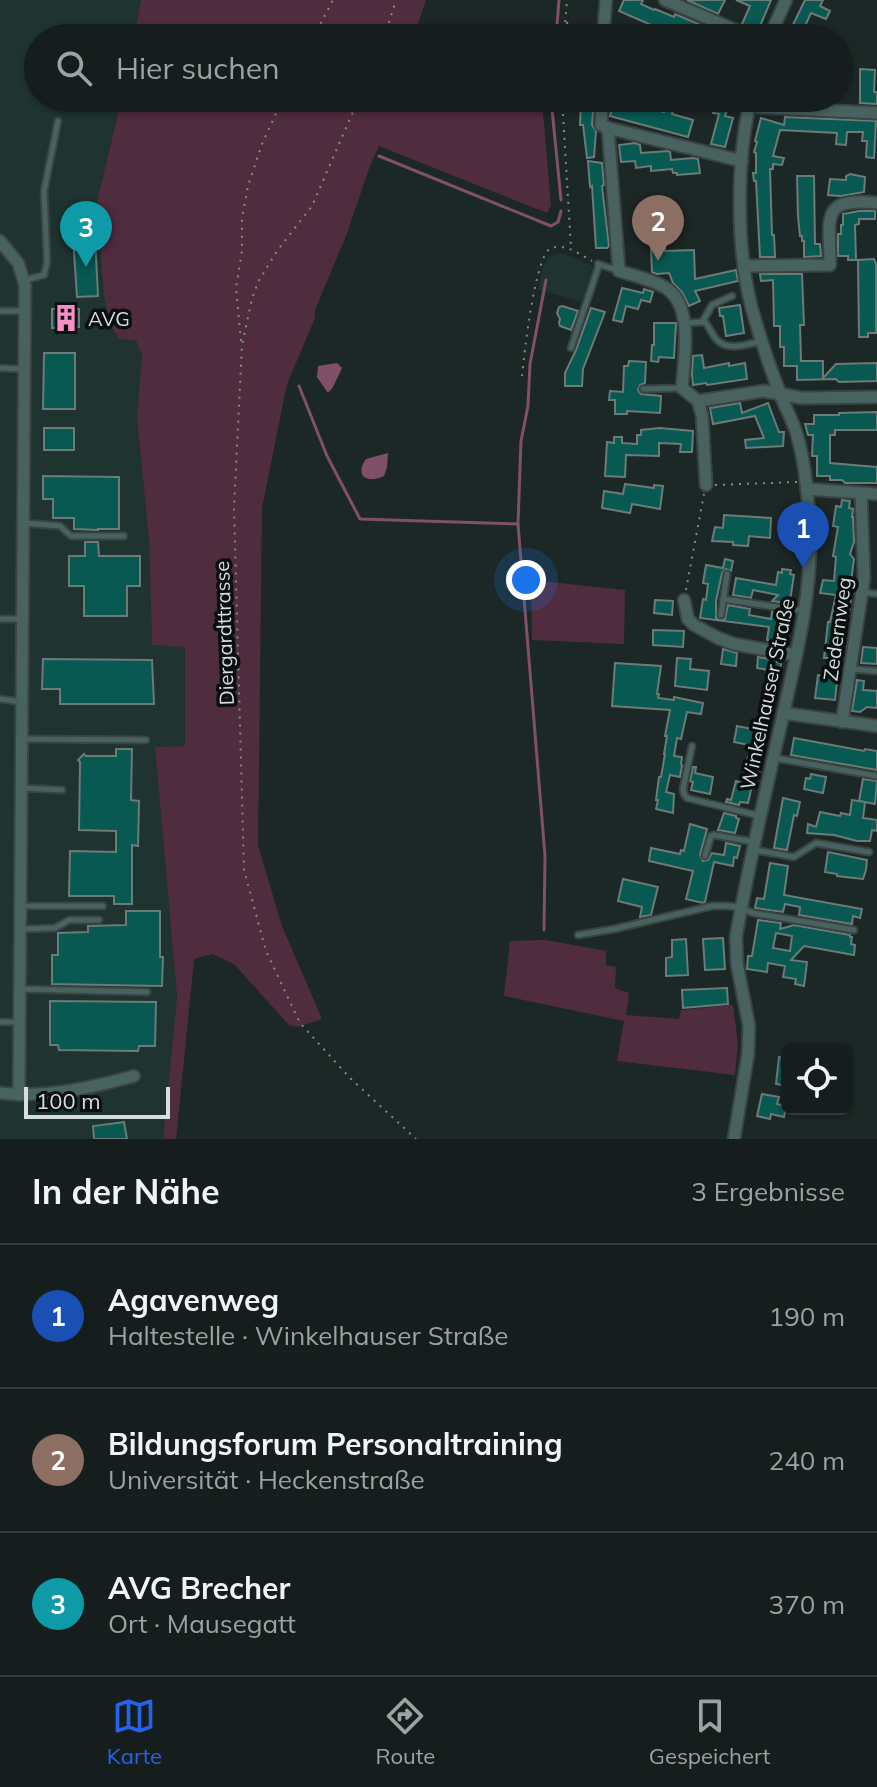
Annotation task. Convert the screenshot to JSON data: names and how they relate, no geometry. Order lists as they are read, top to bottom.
{
  "streets": {
    "street": ["Zedernweg", "Winkelhauser Straße"],
    "path": ["Diergardttrasse"]
  },
  "places": {
    "building": ["AVG"]
  },
  "scale_bar": "100 m",
  "page": {
    "search": "Hier suchen",
    "pins": ["2", "3", "1"],
    "scale": "100 m",
    "heading": ["In der Nähe", "3 Ergebnisse"],
    "list": [
      {
        "mark": "1",
        "name": "Agavenweg",
        "note": "Haltestelle · Winkelhauser Straße",
        "value": "190 m"
      },
      {
        "mark": "2",
        "name": "Bildungsforum Personaltraining",
        "note": "Universität · Heckenstraße",
        "value": "240 m"
      },
      {
        "mark": "3",
        "name": "AVG Brecher",
        "note": "Ort · Mausegatt",
        "value": "370 m"
      }
    ],
    "nav": ["Karte", "Route", "Gespeichert"]
  }
}
